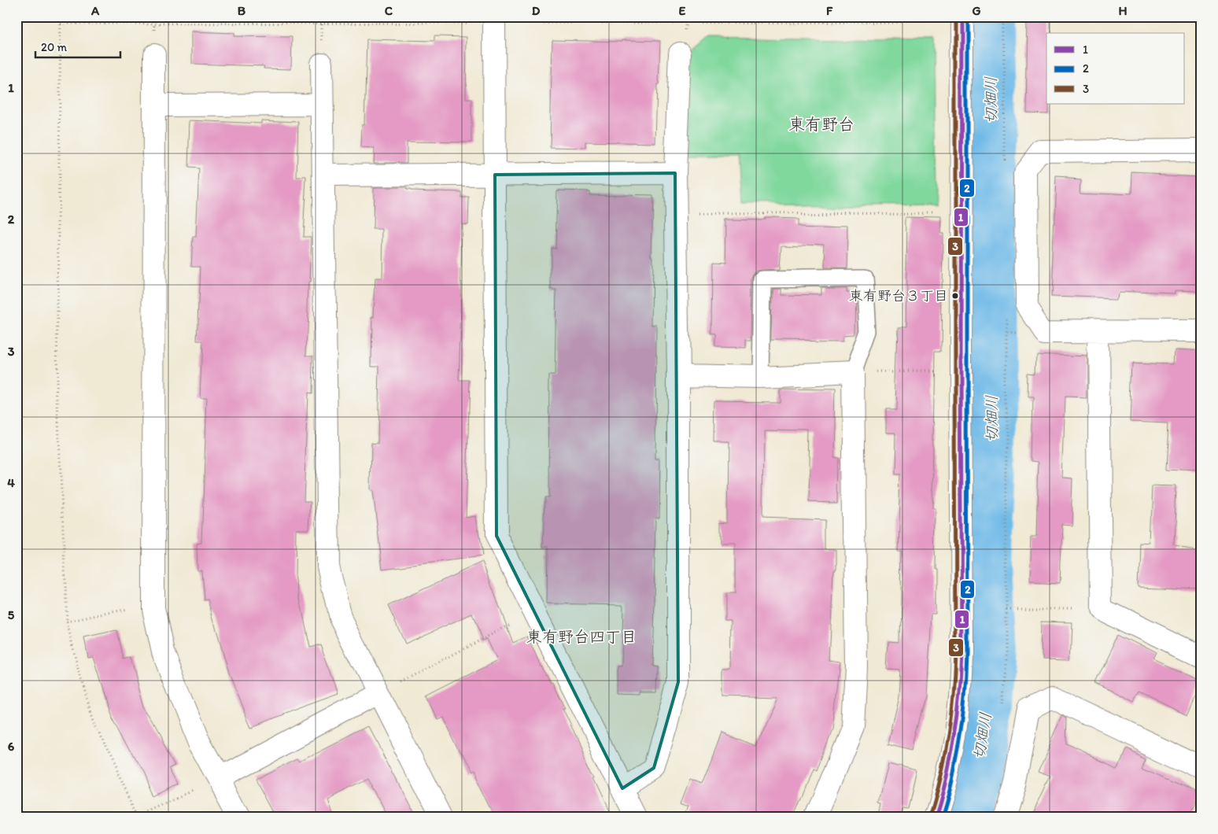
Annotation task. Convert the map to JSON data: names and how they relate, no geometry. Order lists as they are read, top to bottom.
{
  "districts": ["東有野台", "東有野台四丁目"],
  "water": ["切畑川"],
  "places": ["東有野台３丁目"],
  "lines": ["transit line 1", "transit line 2", "transit line 3"],
  "legend": ["1", "2", "3"],
  "scale_bar": "20 m",
  "grid": {
    "columns": [
      "A",
      "B",
      "C",
      "D",
      "E",
      "F",
      "G",
      "H"
    ],
    "rows": [
      "1",
      "2",
      "3",
      "4",
      "5",
      "6"
    ]
  }
}
